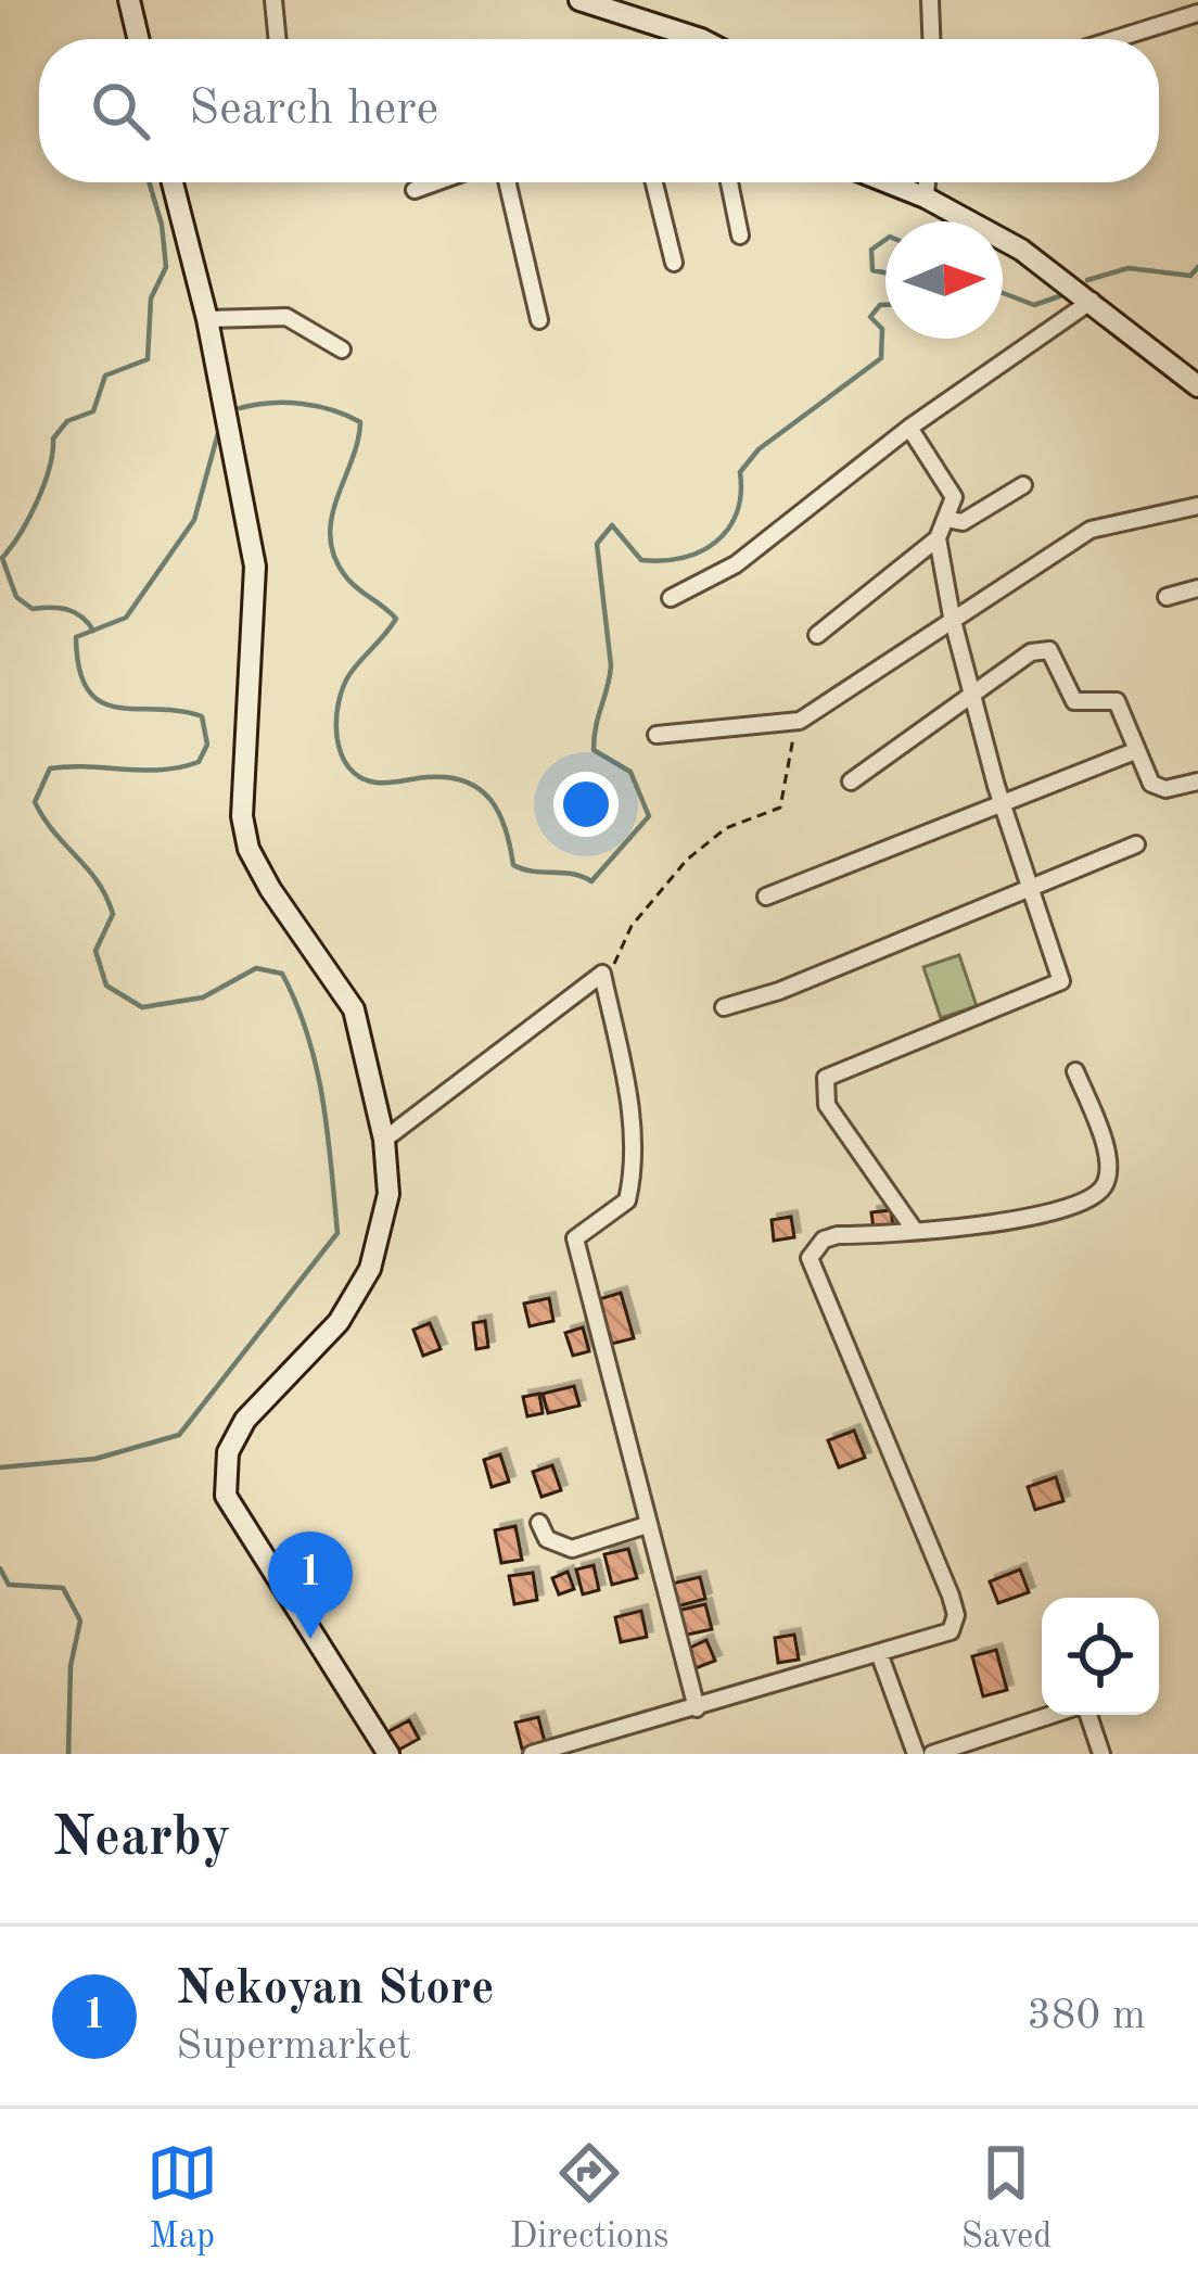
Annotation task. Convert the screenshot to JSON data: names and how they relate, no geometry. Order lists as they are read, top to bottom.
{
  "north": "right",
  "page": {
    "search": "Search here",
    "pins": "1",
    "heading": "Nearby",
    "list": [
      {
        "mark": "1",
        "name": "Nekoyan Store",
        "note": "Supermarket",
        "value": "380 m"
      }
    ],
    "nav": ["Map", "Directions", "Saved"]
  }
}
